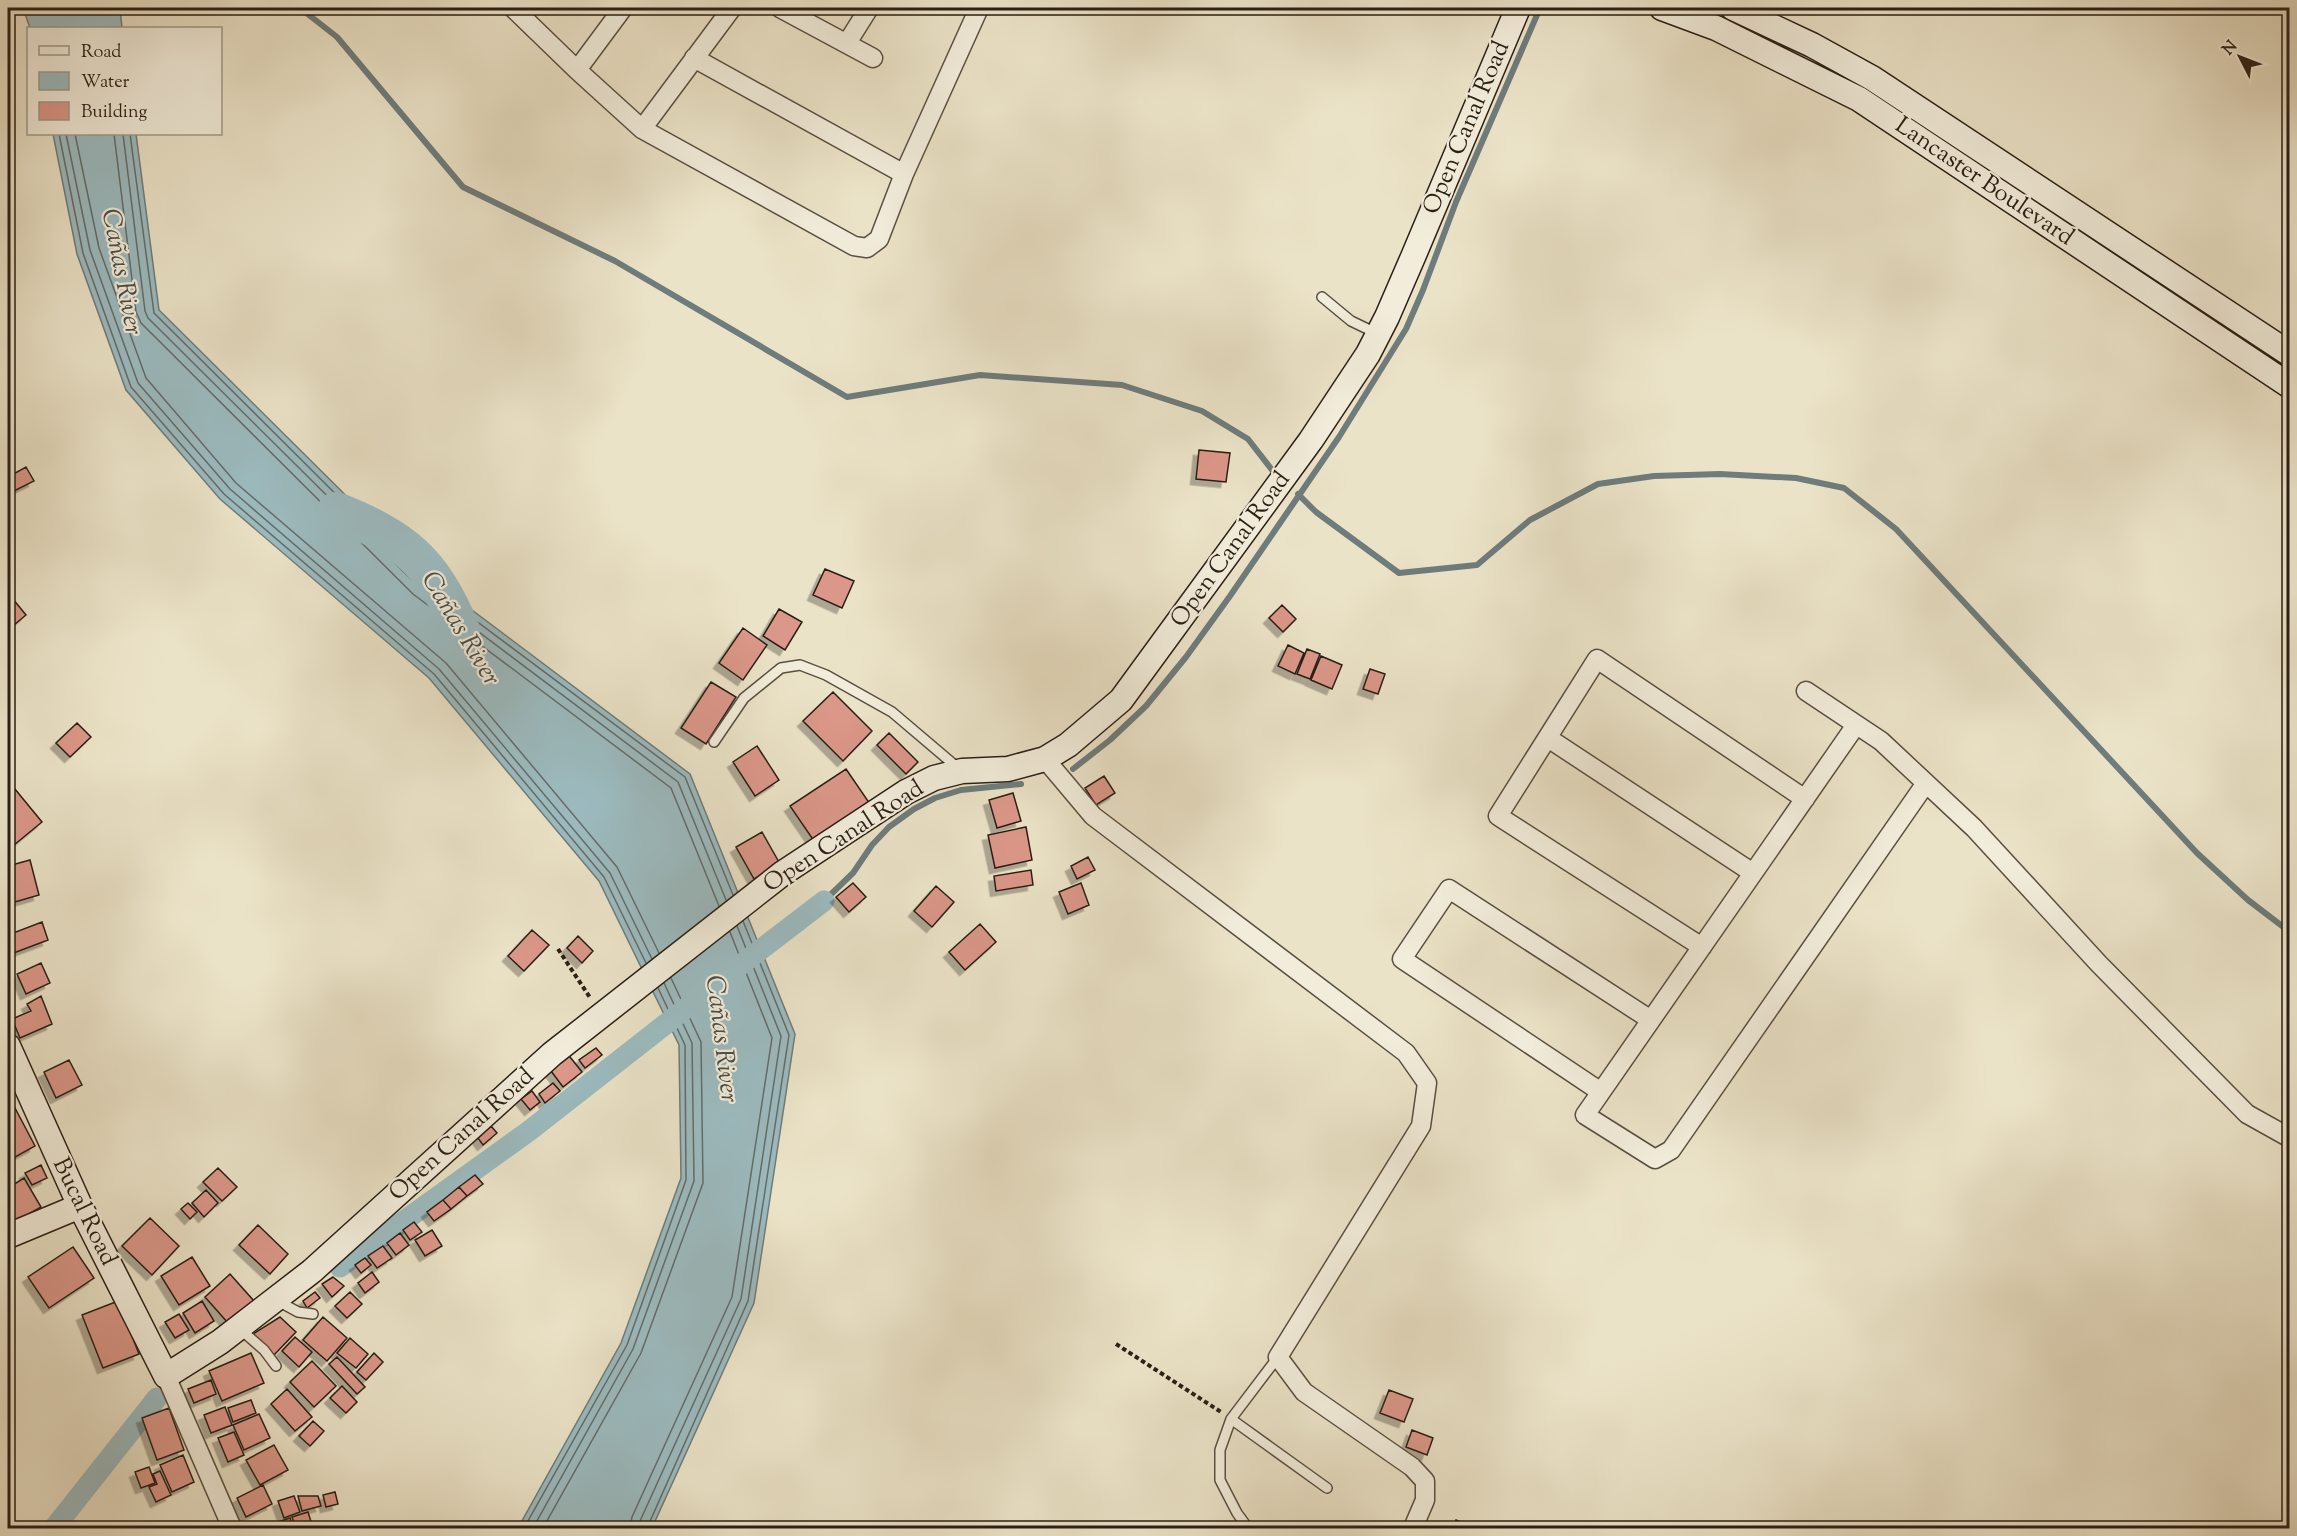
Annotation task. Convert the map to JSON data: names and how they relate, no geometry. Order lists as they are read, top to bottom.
{
  "streets": {
    "street": ["Open Canal Road", "Lancaster Boulevard", "Bucal Road"]
  },
  "crossings": [
    ["Open Canal Road", "Bucal Road"]
  ],
  "water": ["Cañas River"],
  "legend": ["Road", "Water", "Building"],
  "north": "top left"
}
